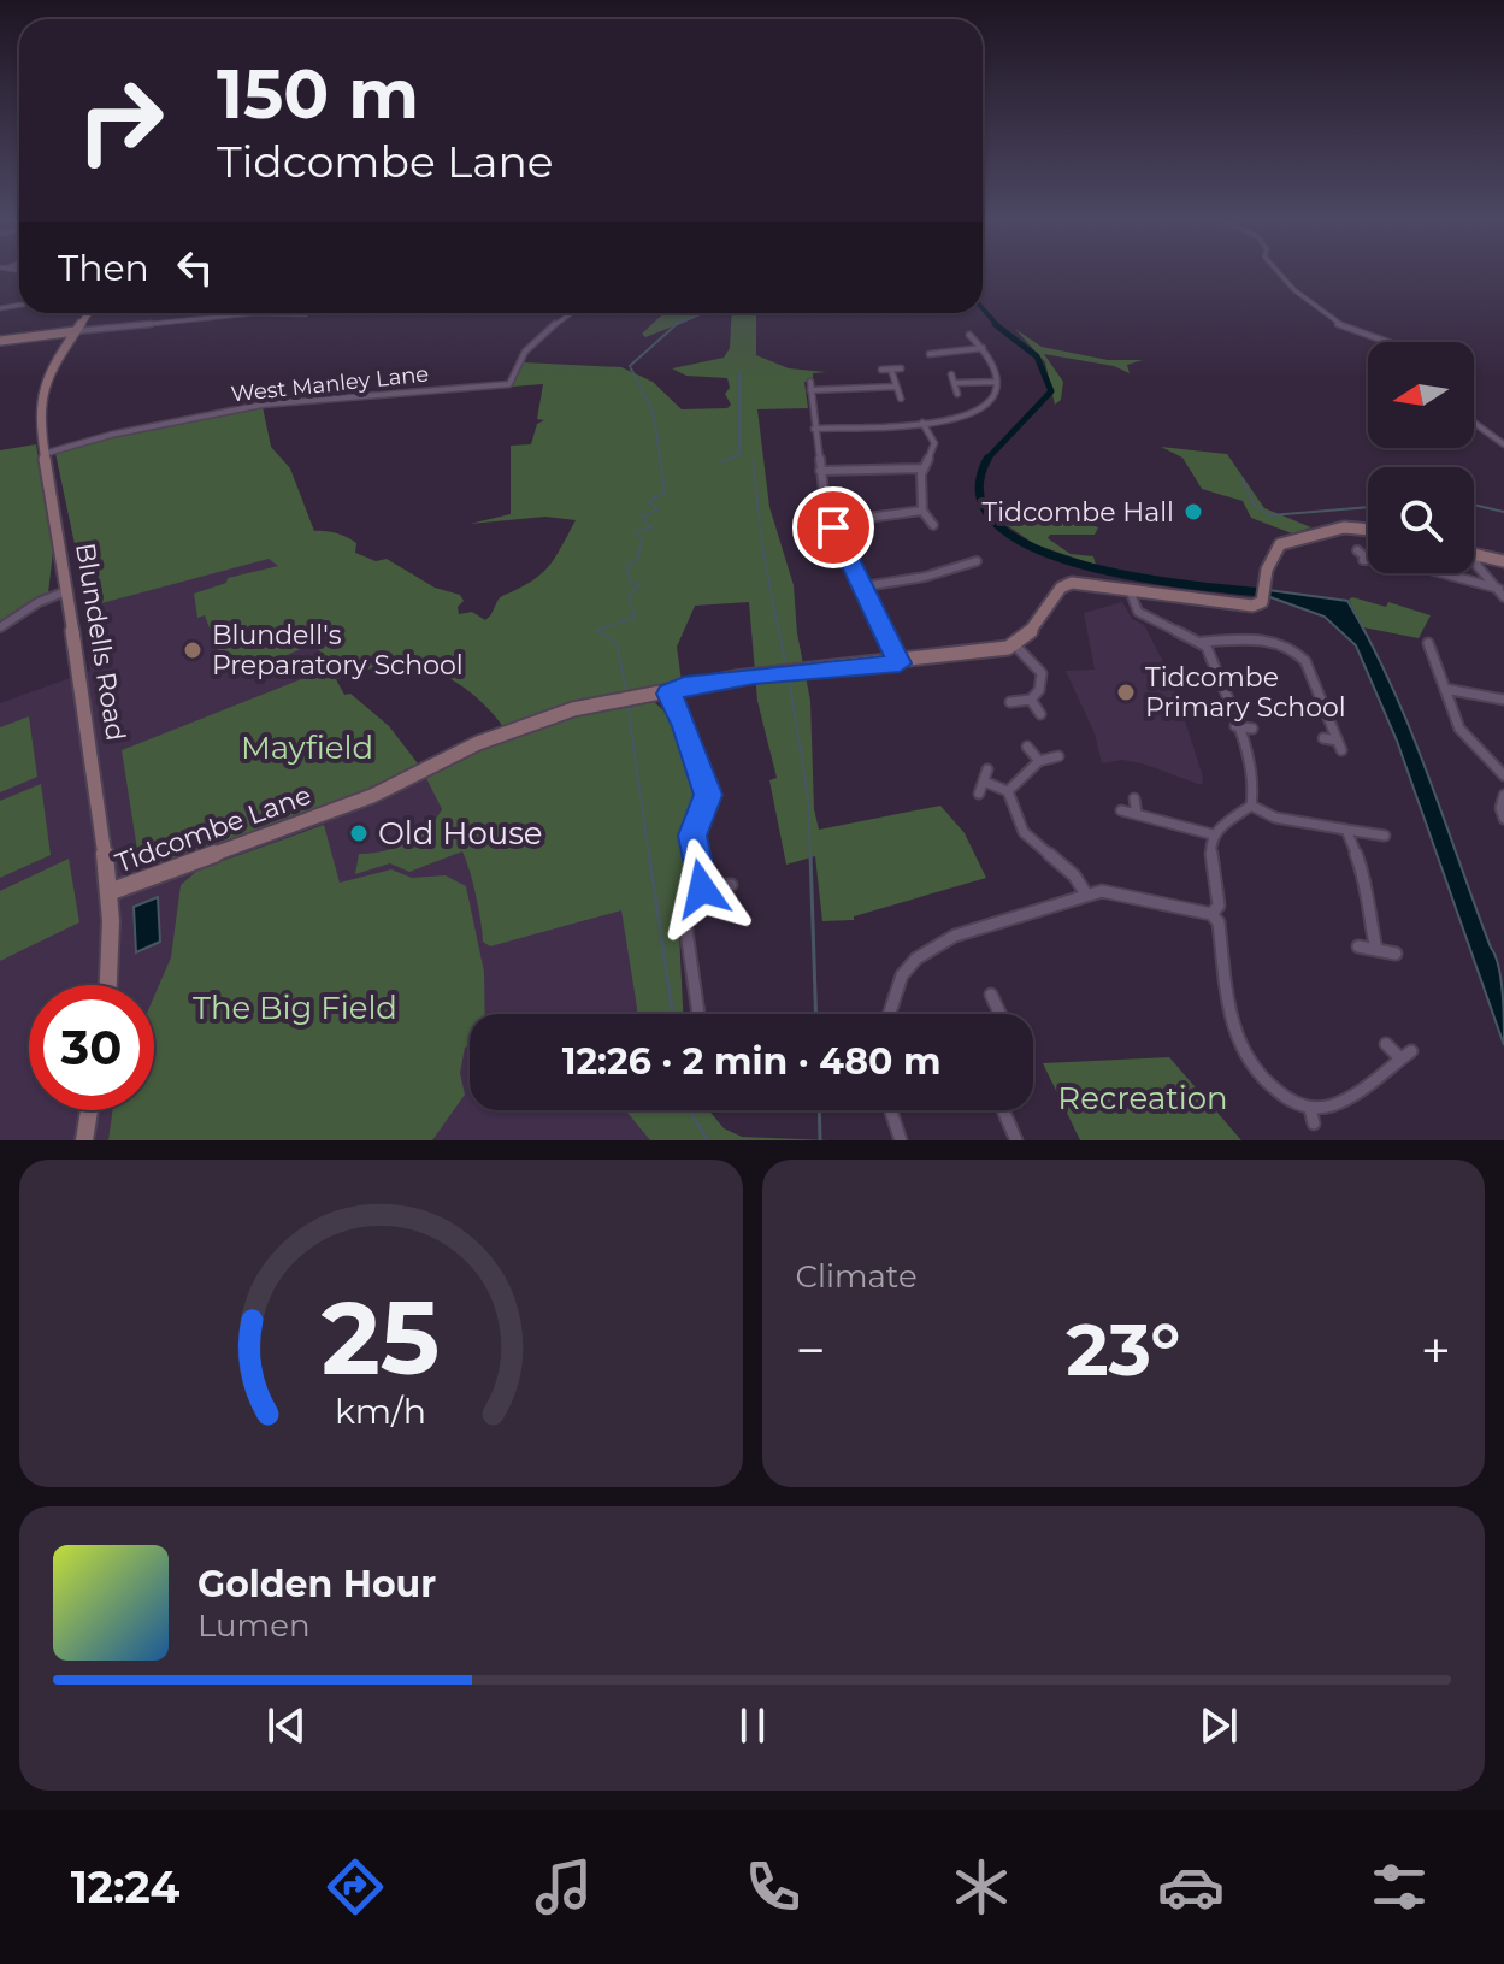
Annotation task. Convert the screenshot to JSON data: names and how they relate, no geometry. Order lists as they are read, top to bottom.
{
  "streets": {
    "street": ["West Manley Lane", "Blundells Road", "Tidcombe Lane"]
  },
  "crossings": [
    ["West Manley Lane", "Blundells Road"],
    ["Blundells Road", "Tidcombe Lane"]
  ],
  "parks": ["Mayfield", "The Big Field", "Recreation"],
  "places": [
    "Tidcombe Hall",
    "Blundell's Preparatory School",
    "Tidcombe Primary School",
    "Old House"
  ],
  "north": "left",
  "page": {
    "turn": ["150 m", "Tidcombe Lane"],
    "then": "Then",
    "limit": "30",
    "trip": "12:26 · 2 min · 480 m",
    "tile": "Climate",
    "heat": ["−", "23°", "+"],
    "song": ["Golden Hour", "Lumen"],
    "tabs": "12:24",
    "gauge": ["25", "km/h"]
  }
}
